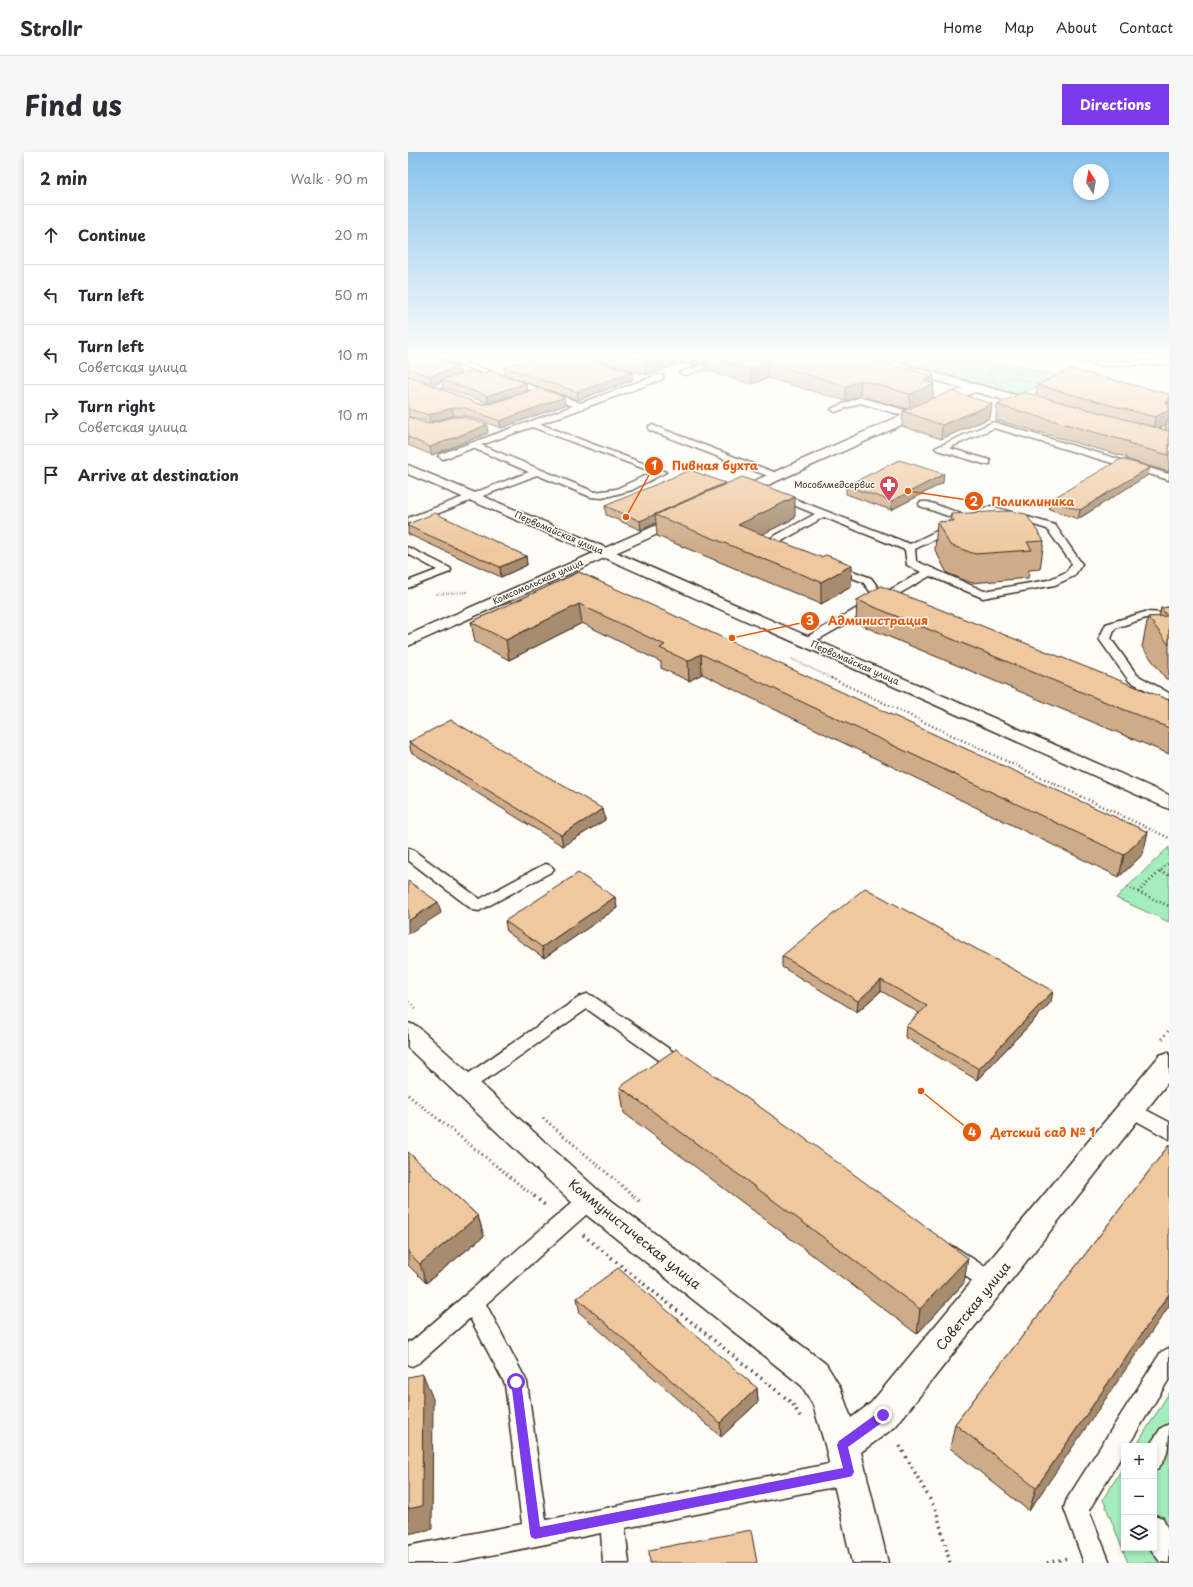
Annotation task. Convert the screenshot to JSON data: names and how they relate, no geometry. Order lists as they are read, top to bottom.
{
  "streets": {
    "street": [
      "Первомайская улица",
      "Комсомольская улица",
      "Коммунистическая улица",
      "Советская улица"
    ]
  },
  "crossings": [
    ["Первомайская улица", "Комсомольская улица"],
    ["Коммунистическая улица", "Советская улица"]
  ],
  "places": {
    "other": [
      "Поликлиника",
      "Пивная бухта",
      "Администрация",
      "Детский сад № 1"
    ],
    "pharmacy": ["Мособлмедсервис"]
  },
  "north": "top",
  "page": {
    "header": "Strollr",
    "nav": [
      "Home",
      "Map",
      "About",
      "Contact"
    ],
    "title": "Find us",
    "buttons": "Directions",
    "heading": ["2 min", "Walk · 90 m"],
    "list": [
      ["Continue", "20 m"],
      ["Turn left", "50 m"],
      ["Turn left", "Советская улица", "10 m"],
      ["Turn right", "Советская улица", "10 m"],
      "Arrive at destination"
    ],
    "map_buttons": ["+", "−"]
  }
}
